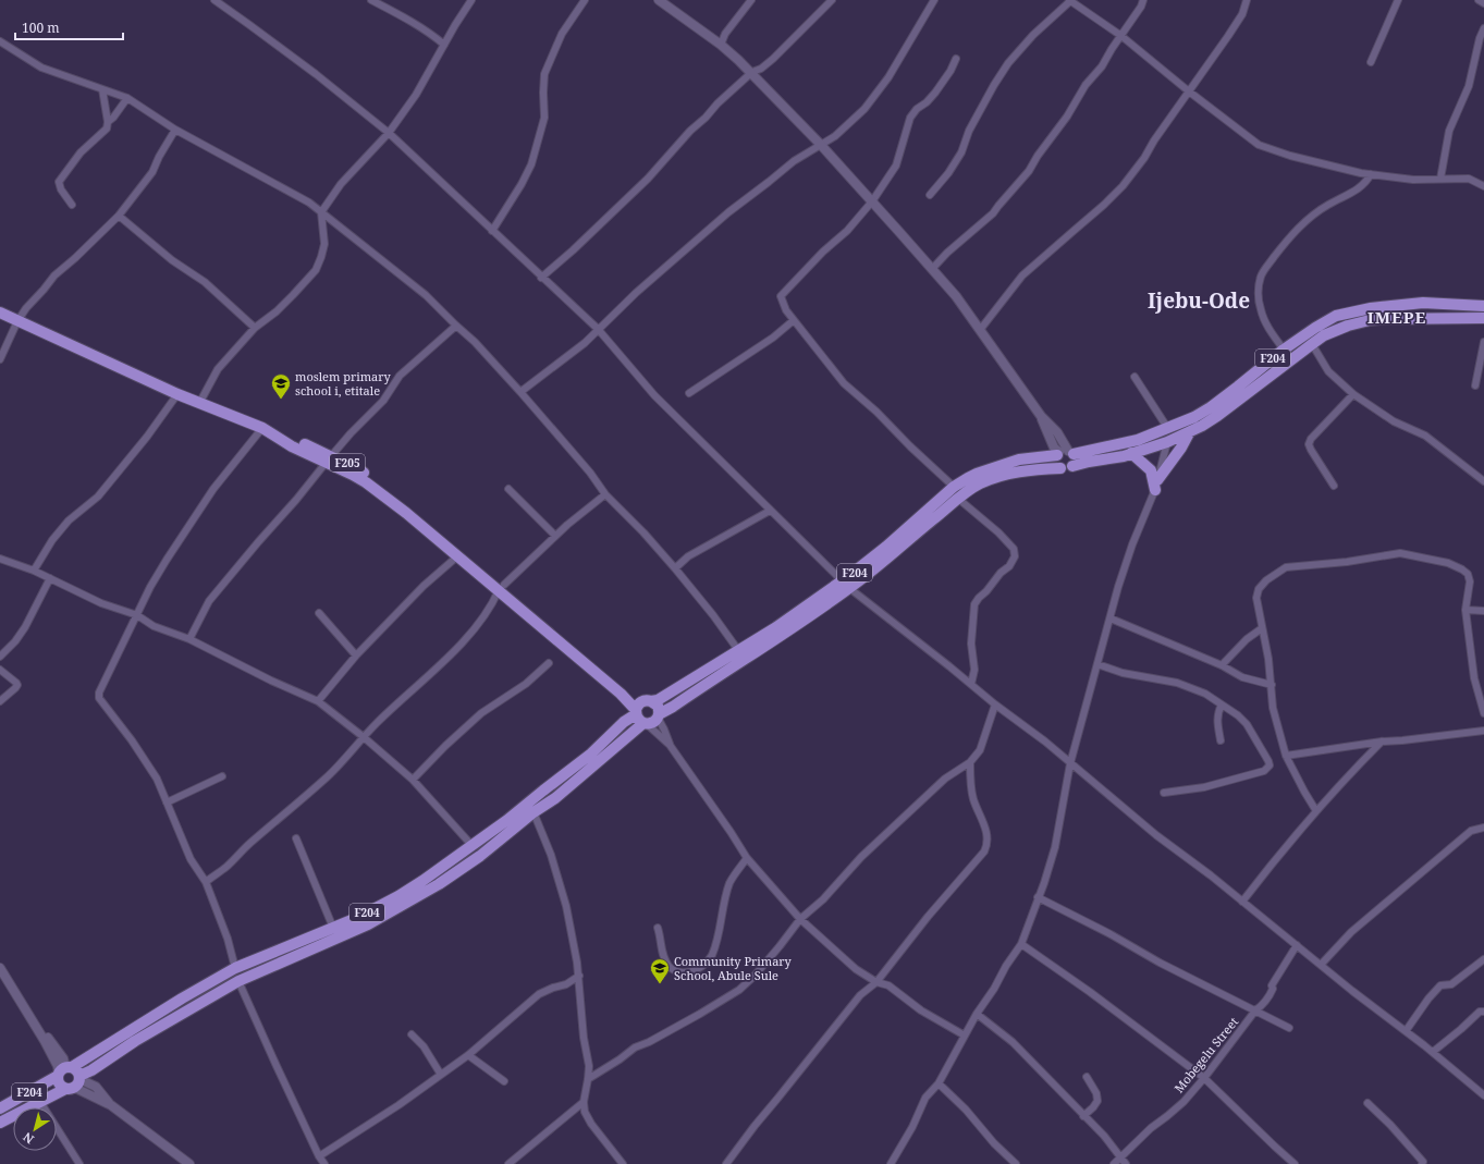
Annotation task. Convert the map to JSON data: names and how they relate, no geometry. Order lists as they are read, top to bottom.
{
  "streets": {
    "main road": ["F204", "F205"],
    "street": ["Mobegelu Street"]
  },
  "crossings": [
    ["F204", "F205"]
  ],
  "districts": ["Ijebu-Ode", "IMEPE"],
  "places": {
    "school or university": ["moslem primary school i, etitale", "Community Primary School, Abule Sule"]
  },
  "scale_bar": "100 m",
  "north": "bottom left"
}
